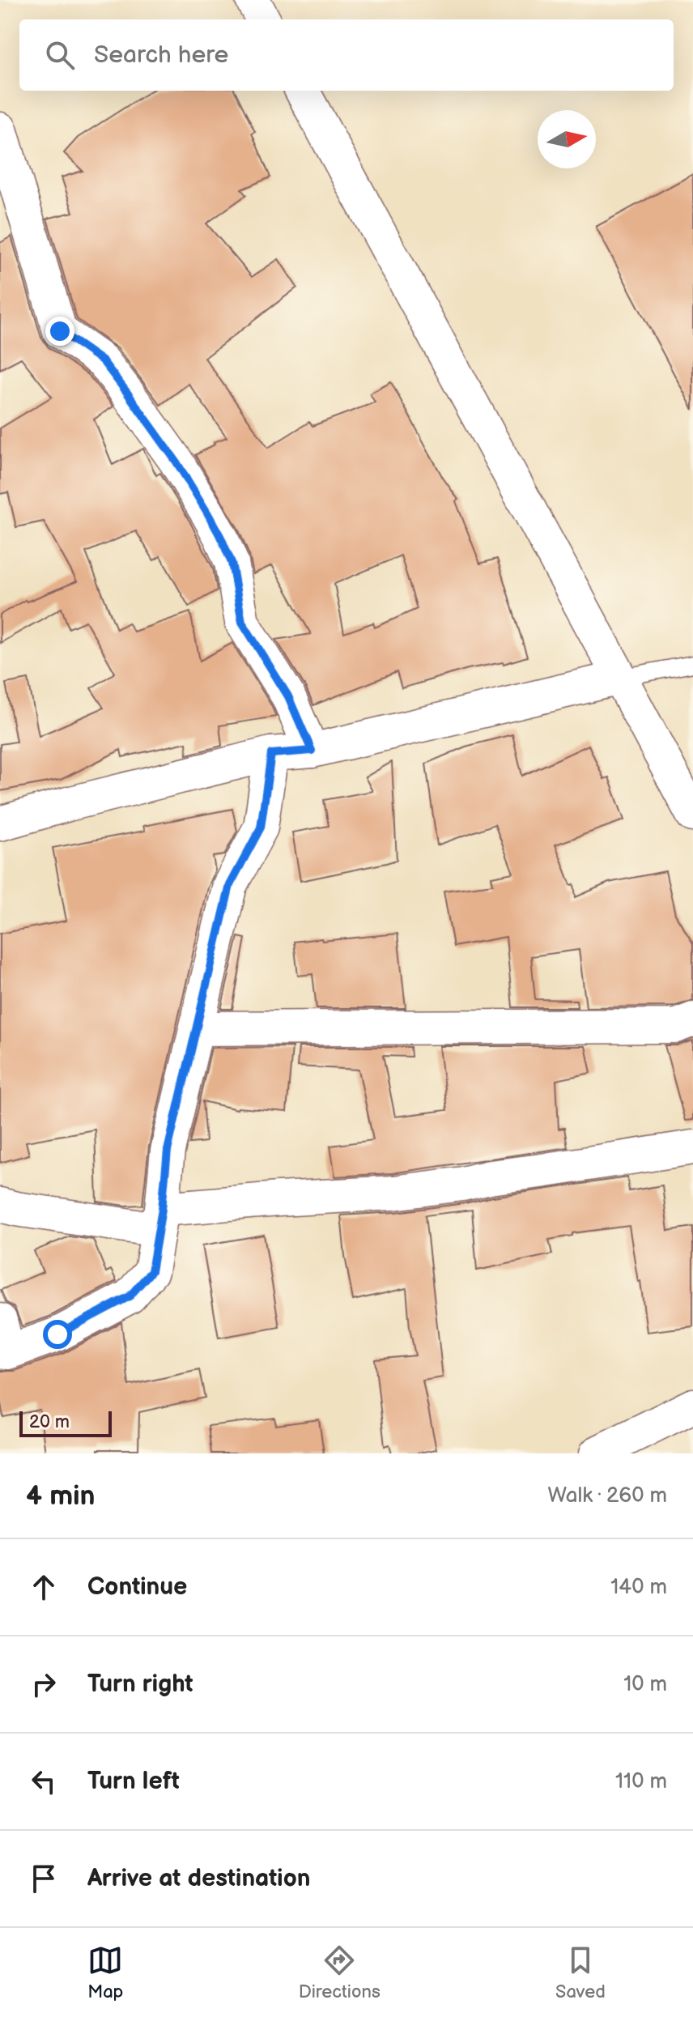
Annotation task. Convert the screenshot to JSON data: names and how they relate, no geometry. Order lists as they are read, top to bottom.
{
  "scale_bar": "20 m",
  "north": "right",
  "page": {
    "search": "Search here",
    "scale": "20 m",
    "heading": ["4 min", "Walk · 260 m"],
    "list": [
      ["Continue", "140 m"],
      ["Turn right", "10 m"],
      ["Turn left", "110 m"],
      "Arrive at destination"
    ],
    "nav": ["Map", "Directions", "Saved"]
  }
}
